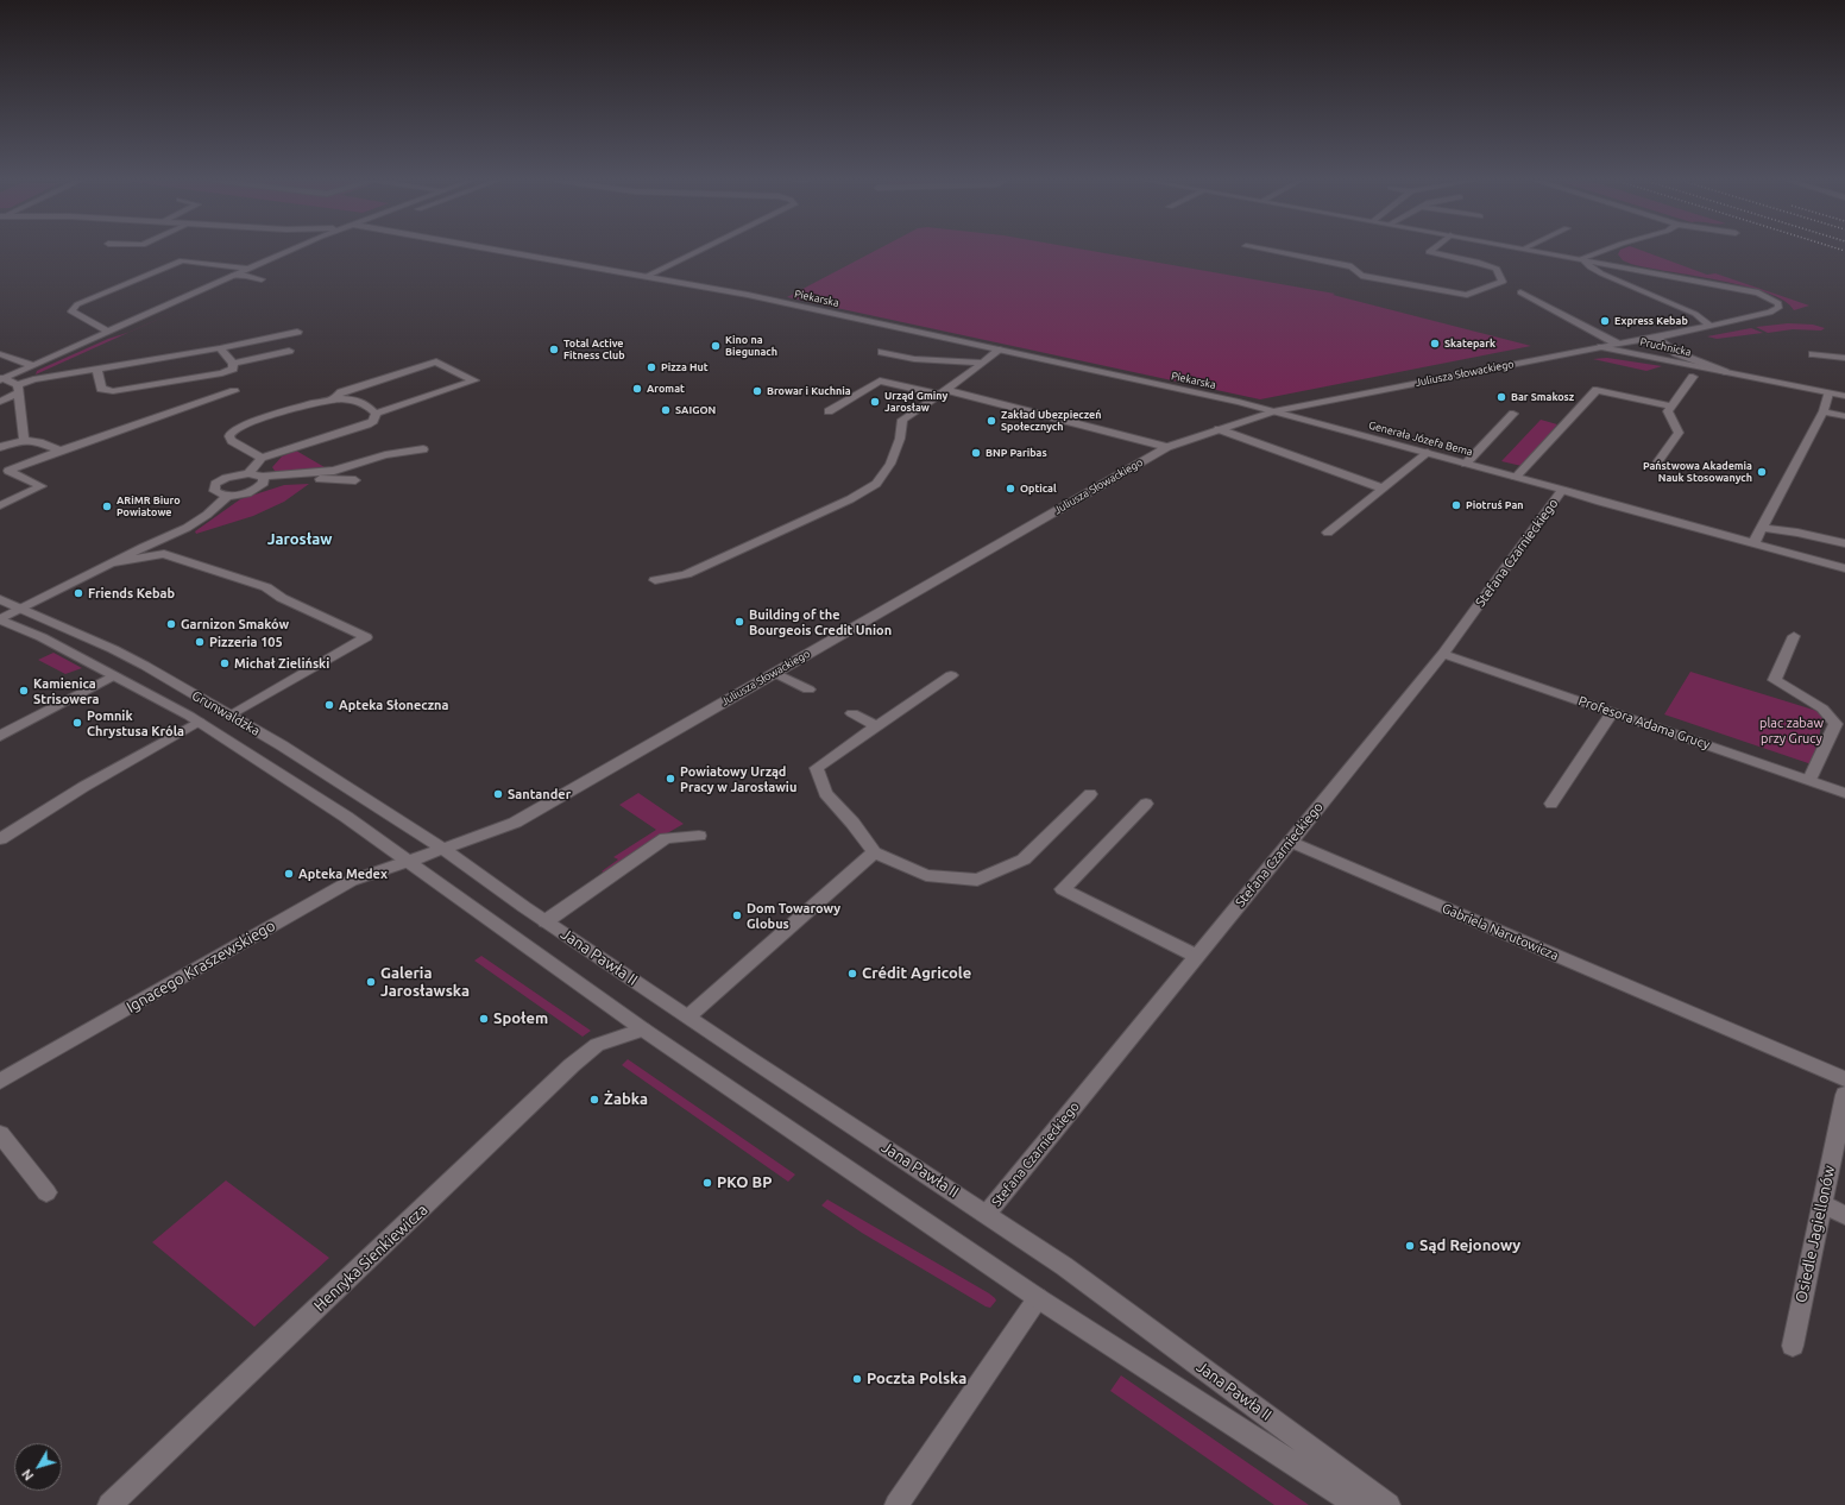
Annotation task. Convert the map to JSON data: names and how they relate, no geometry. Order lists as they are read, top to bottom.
{
  "streets": {
    "street": [
      "Piekarska",
      "Pruchnicka",
      "Juliusza Słowackiego",
      "Generała Józefa Bema",
      "Stefana Czarnieckiego",
      "Grunwaldzka",
      "Profesora Adama Grucy",
      "Gabriela Narutowicza",
      "Jana Pawła II",
      "Ignacego Kraszewskiego",
      "Osiedle Jagiellonów",
      "Henryka Sienkiewicza"
    ]
  },
  "crossings": [
    ["Piekarska", "Juliusza Słowackiego"],
    ["Piekarska", "Generała Józefa Bema"],
    ["Pruchnicka", "Juliusza Słowackiego"],
    ["Juliusza Słowackiego", "Generała Józefa Bema"],
    ["Juliusza Słowackiego", "Grunwaldzka"],
    ["Juliusza Słowackiego", "Jana Pawła II"],
    ["Juliusza Słowackiego", "Ignacego Kraszewskiego"],
    ["Generała Józefa Bema", "Stefana Czarnieckiego"],
    ["Stefana Czarnieckiego", "Profesora Adama Grucy"],
    ["Stefana Czarnieckiego", "Gabriela Narutowicza"],
    ["Stefana Czarnieckiego", "Jana Pawła II"],
    ["Grunwaldzka", "Jana Pawła II"],
    ["Grunwaldzka", "Ignacego Kraszewskiego"],
    ["Jana Pawła II", "Ignacego Kraszewskiego"],
    ["Jana Pawła II", "Henryka Sienkiewicza"]
  ],
  "districts": ["Jarosław"],
  "parks": ["plac zabaw przy Grucy"],
  "places": [
    "Express Kebab",
    "Skatepark",
    "Kino na Biegunach",
    "Total Active Fitness Club",
    "Pizza Hut",
    "Aromat",
    "Browar i Kuchnia",
    "Bar Smakosz",
    "Urząd Gminy Jarosław",
    "SAIGON",
    "Zakład Ubezpieczeń Społecznych",
    "BNP Paribas",
    "Państwowa Akademia Nauk Stosowanych",
    "Optical",
    "Piotruś Pan",
    "ARiMR Biuro Powiatowe",
    "Friends Kebab",
    "Building of the Bourgeois Credit Union",
    "Garnizon Smaków",
    "Pizzeria 105",
    "Michał Zieliński",
    "Kamienica Strisowera",
    "Apteka Słoneczna",
    "Pomnik Chrystusa Króla",
    "Powiatowy Urząd Pracy w Jarosławiu",
    "Santander",
    "Apteka Medex",
    "Dom Towarowy Globus",
    "Crédit Agricole",
    "Galeria Jarosławska",
    "Społem",
    "Żabka",
    "PKO BP",
    "Sąd Rejonowy",
    "Poczta Polska"
  ],
  "north": "bottom left"
}
